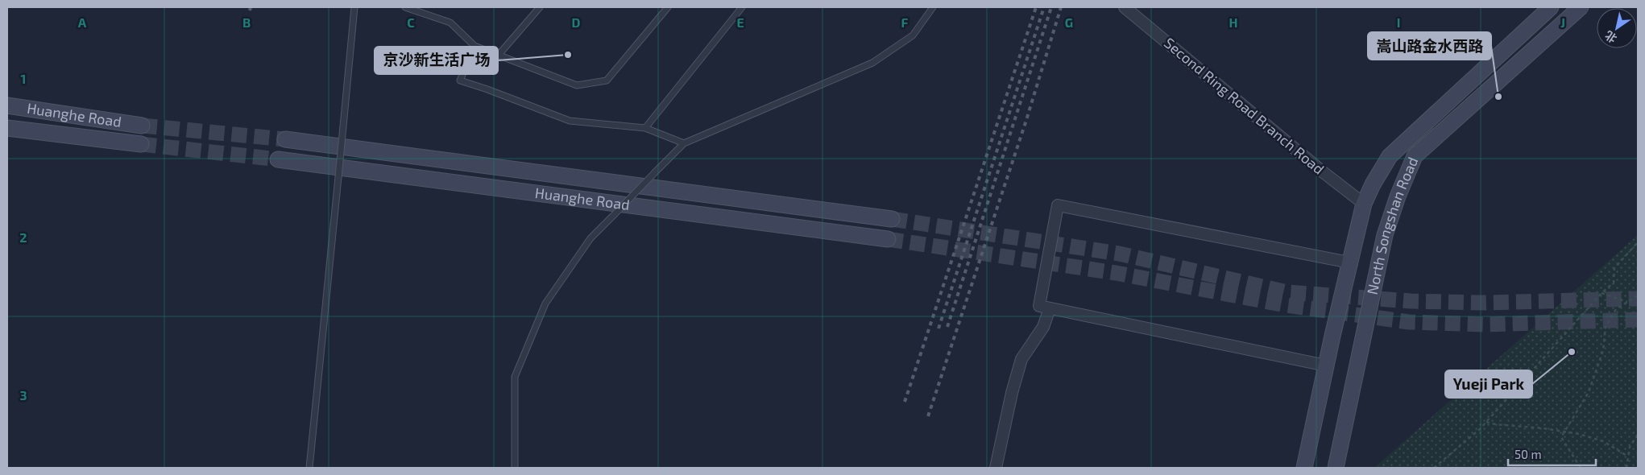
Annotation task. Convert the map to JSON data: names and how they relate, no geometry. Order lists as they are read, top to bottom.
{
  "streets": {
    "main road": ["Huanghe Road", "North Songshan Road"],
    "street": ["Second Ring Road Branch Road"]
  },
  "crossings": [
    ["Second Ring Road Branch Road", "North Songshan Road"]
  ],
  "places": ["京沙新生活广场", "嵩山路金水西路", "Yueji Park"],
  "scale_bar": "50 m",
  "north": "bottom left",
  "grid": {
    "columns": [
      "A",
      "B",
      "C",
      "D",
      "E",
      "F",
      "G",
      "H",
      "I",
      "J"
    ],
    "rows": ["1", "2", "3"]
  }
}
